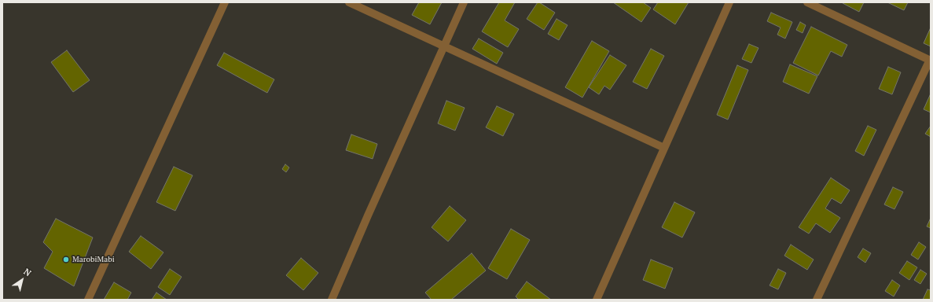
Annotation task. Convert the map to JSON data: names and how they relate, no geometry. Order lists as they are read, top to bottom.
{
  "places": ["MarobiMabi"],
  "north": "top right"
}
